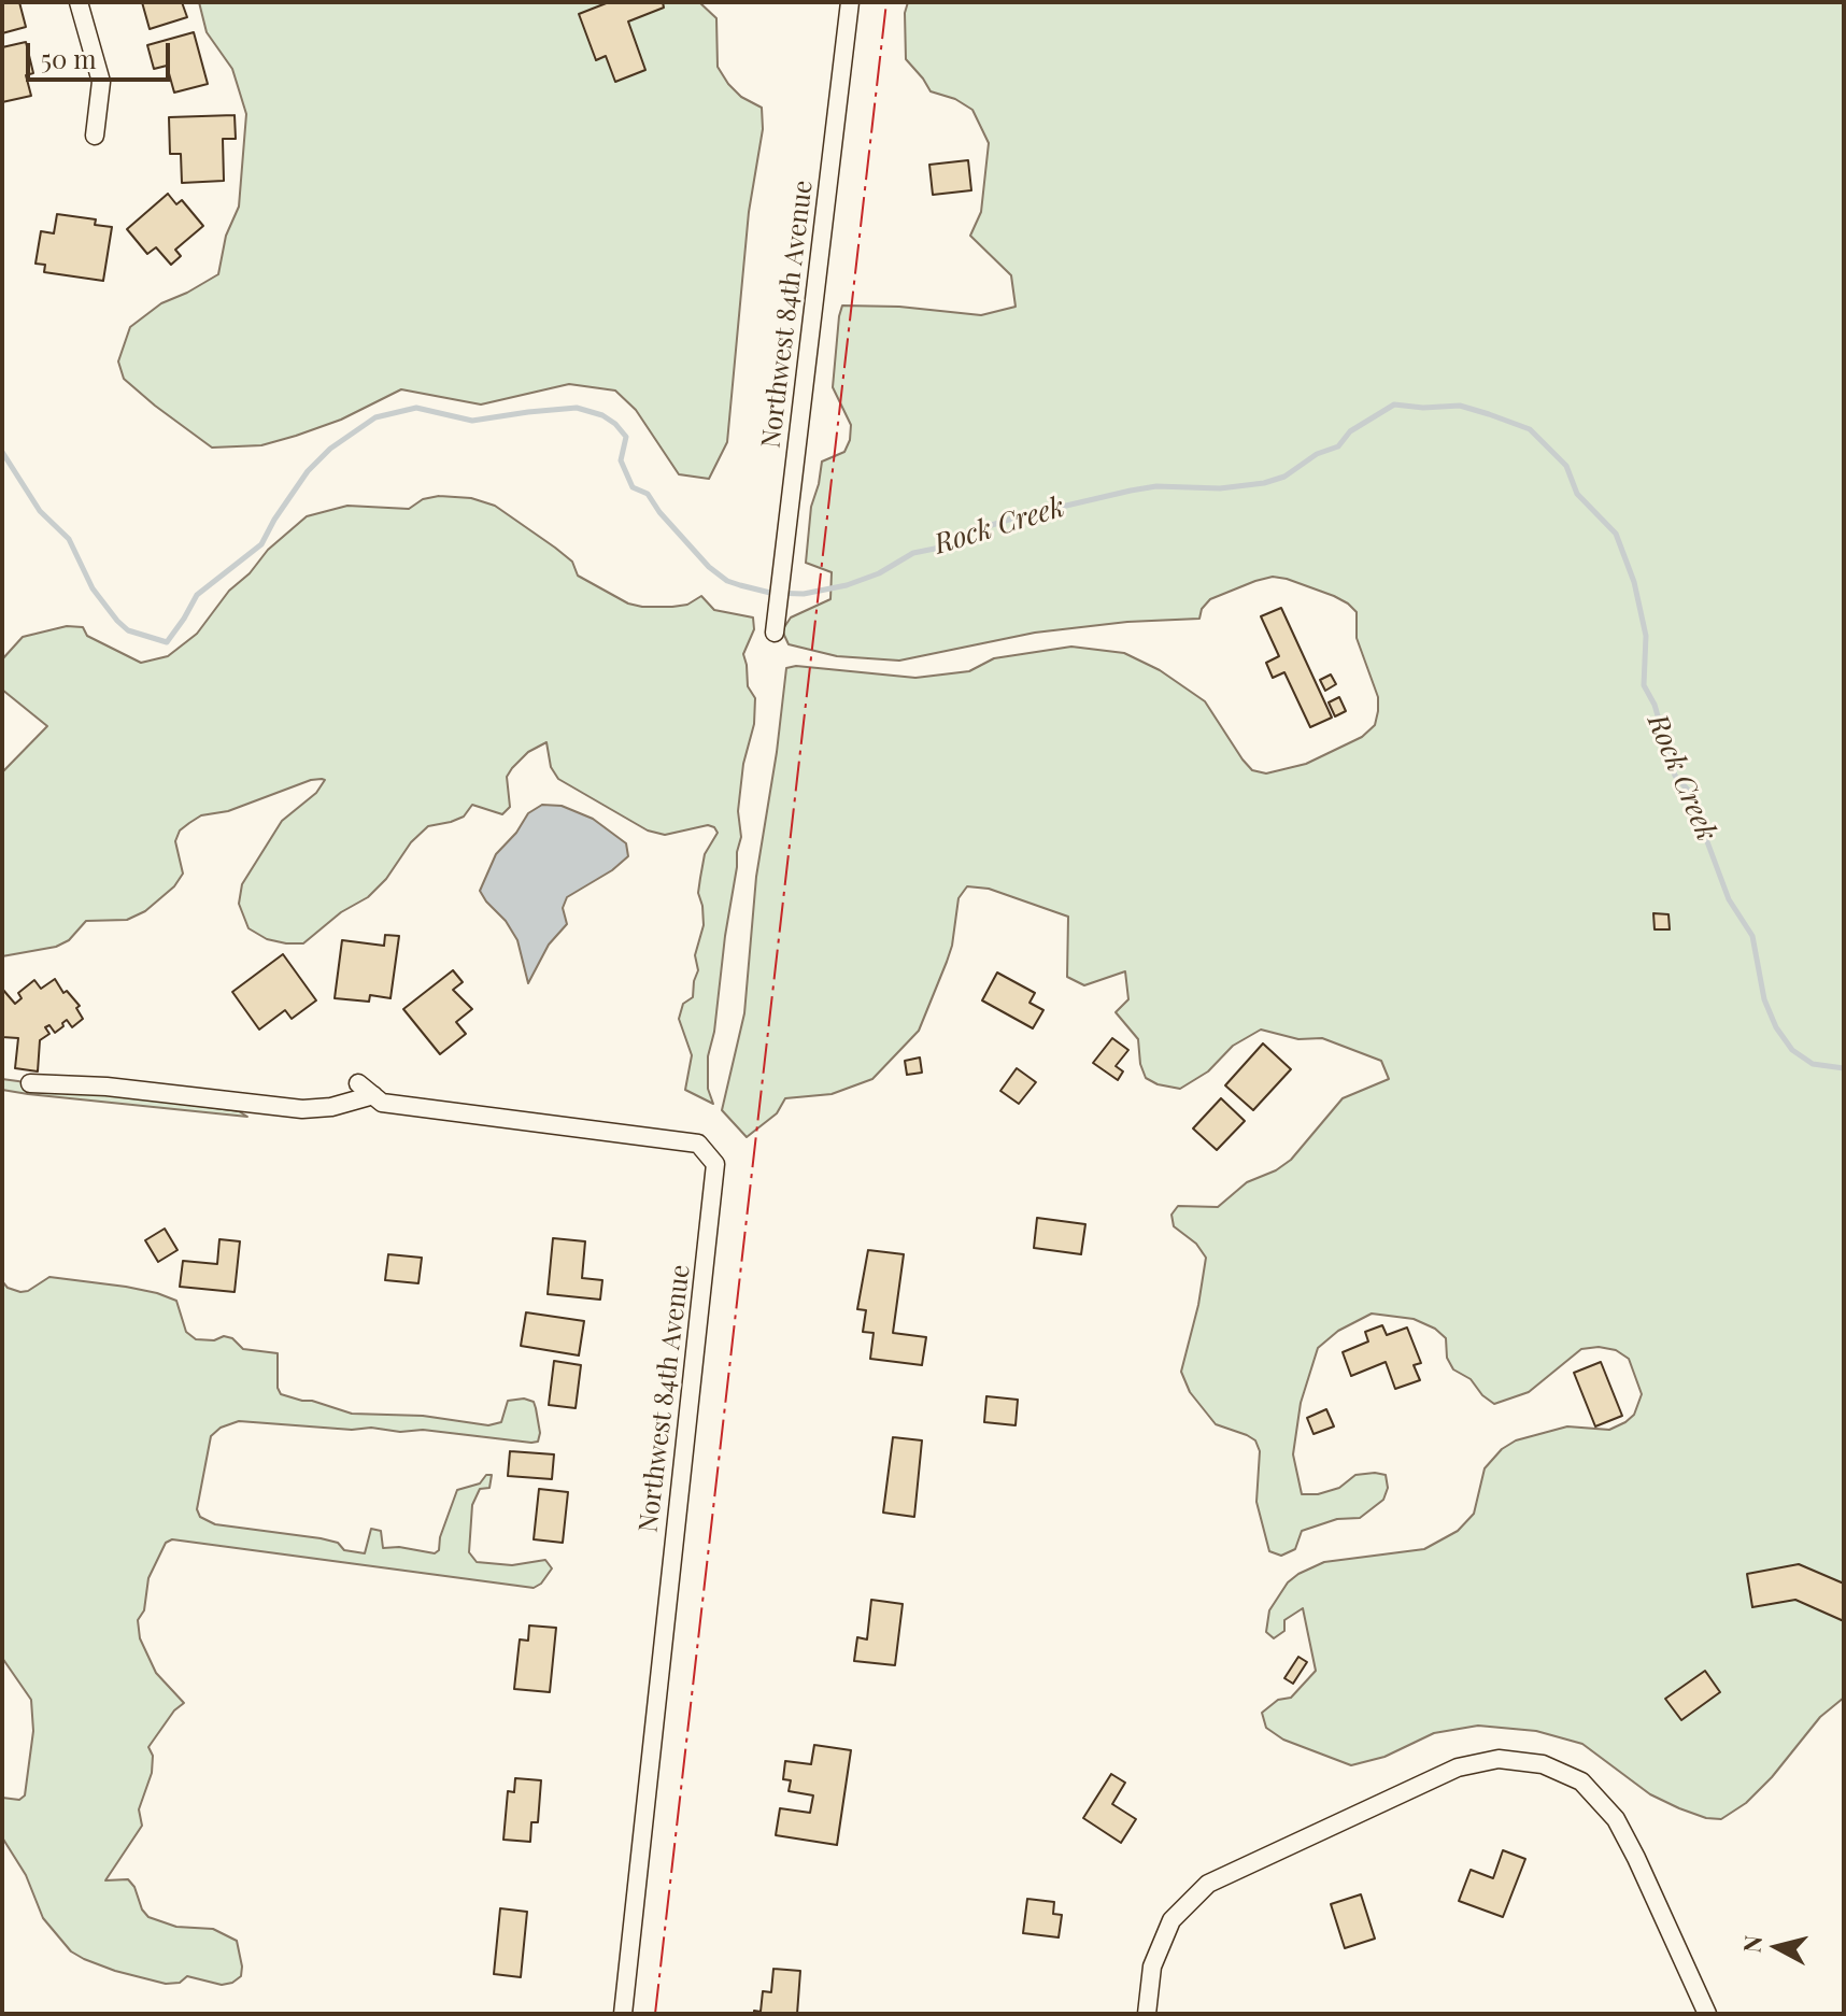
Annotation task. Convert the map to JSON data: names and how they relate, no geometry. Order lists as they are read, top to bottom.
{
  "streets": {
    "street": ["Northwest 84th Avenue"]
  },
  "water": ["Rock Creek"],
  "scale_bar": "50 m",
  "north": "left"
}
